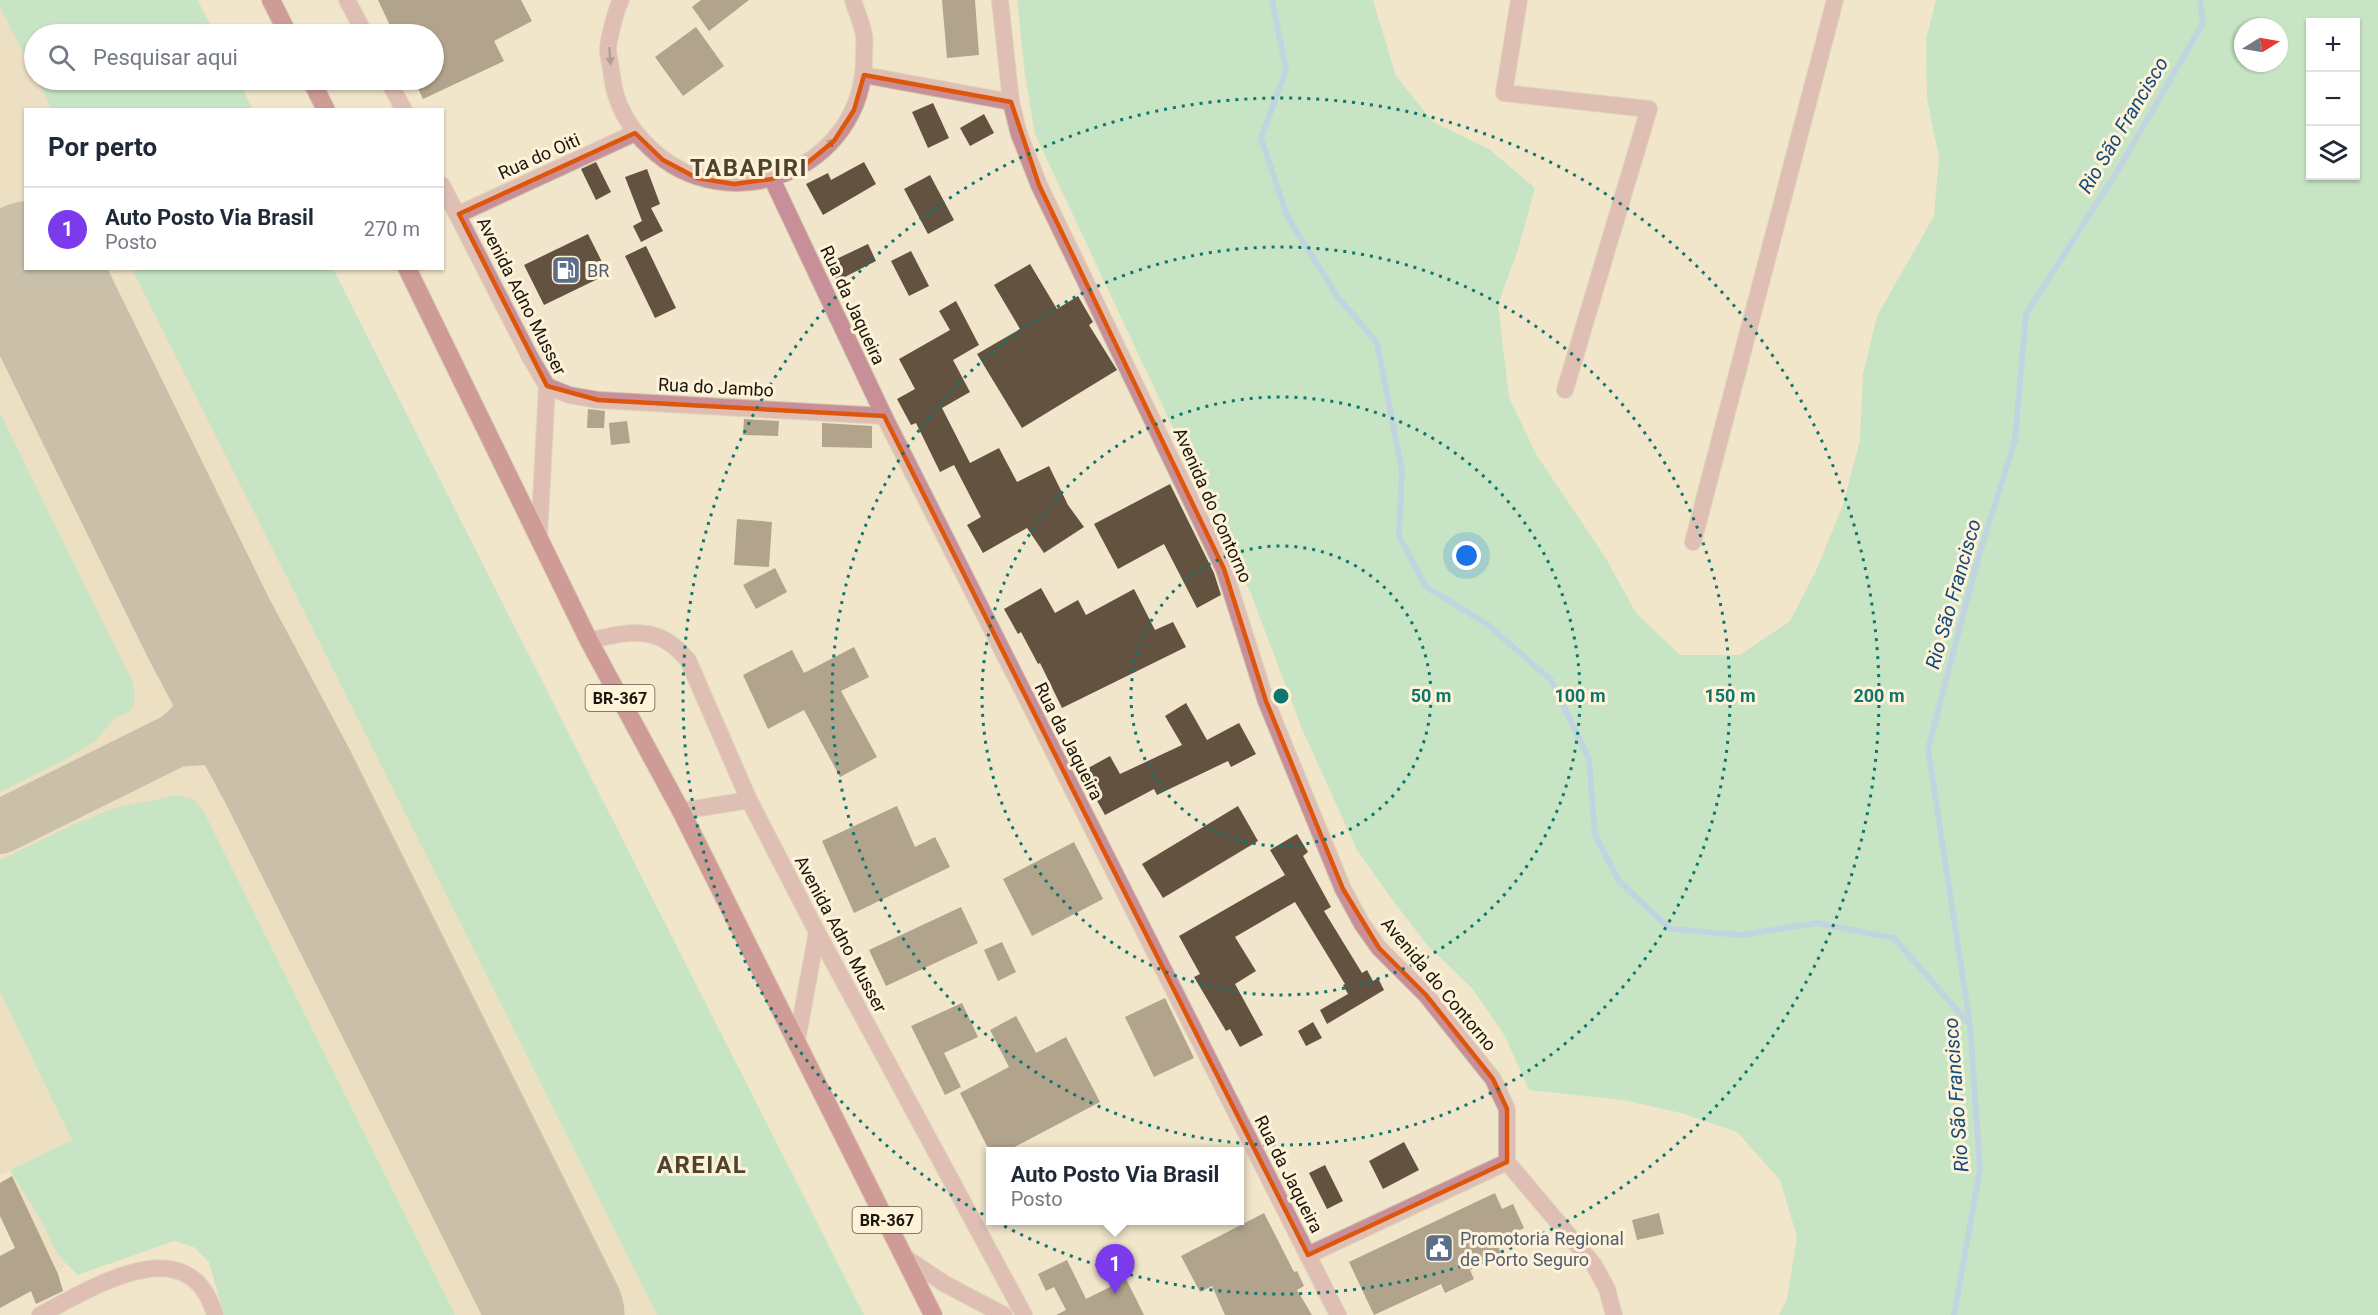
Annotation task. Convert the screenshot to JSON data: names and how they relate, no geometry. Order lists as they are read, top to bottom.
{
  "streets": {
    "main road": ["BR-367"],
    "street": [
      "Rua do Oiti",
      "Avenida Adno Musser",
      "Rua da Jaqueira",
      "Rua do Jambo",
      "Avenida do Contorno"
    ]
  },
  "crossings": [
    ["Rua do Oiti", "Avenida Adno Musser"],
    ["Avenida Adno Musser", "Rua do Jambo"],
    ["Avenida Adno Musser", "BR-367"],
    ["Rua da Jaqueira", "Rua do Jambo"]
  ],
  "districts": ["TABAPIRI", "AREIAL"],
  "water": ["Rio São Francisco"],
  "places": {
    "fuel station": ["BR"],
    "public building": ["Promotoria Regional de Porto Seguro"]
  },
  "north": "right",
  "page": {
    "map_buttons": ["+", "−"],
    "search": "Pesquisar aqui",
    "heading": "Por perto",
    "list": [
      {
        "mark": "1",
        "name": "Auto Posto Via Brasil",
        "note": "Posto",
        "value": "270 m"
      }
    ],
    "popup": ["Auto Posto Via Brasil", "Posto"],
    "pins": "1"
  },
  "rings": [
    "50 m",
    "100 m",
    "150 m",
    "200 m"
  ]
}
